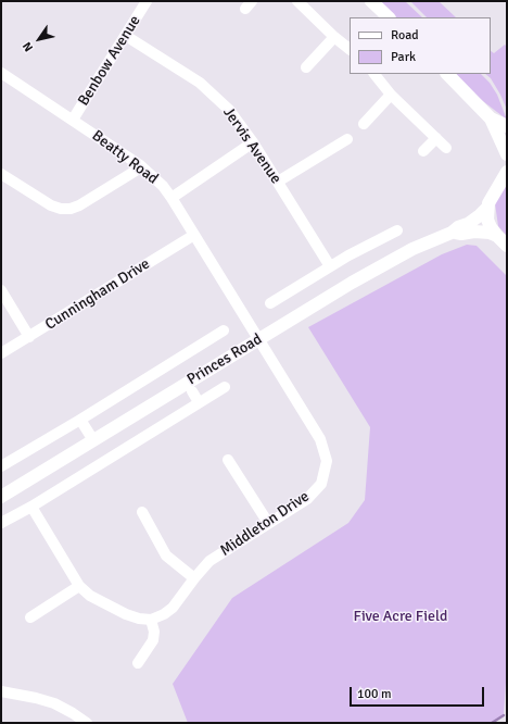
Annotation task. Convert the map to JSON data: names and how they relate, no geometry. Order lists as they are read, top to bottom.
{
  "streets": {
    "street": [
      "Benbow Avenue",
      "Jervis Avenue",
      "Beatty Road",
      "Cunningham Drive",
      "Princes Road",
      "Middleton Drive"
    ]
  },
  "crossings": [
    ["Benbow Avenue", "Jervis Avenue"],
    ["Benbow Avenue", "Beatty Road"],
    ["Beatty Road", "Cunningham Drive"],
    ["Beatty Road", "Princes Road"],
    ["Beatty Road", "Middleton Drive"],
    ["Princes Road", "Middleton Drive"]
  ],
  "parks": ["Five Acre Field"],
  "legend": ["Road", "Park"],
  "scale_bar": "100 m",
  "north": "bottom left"
}
